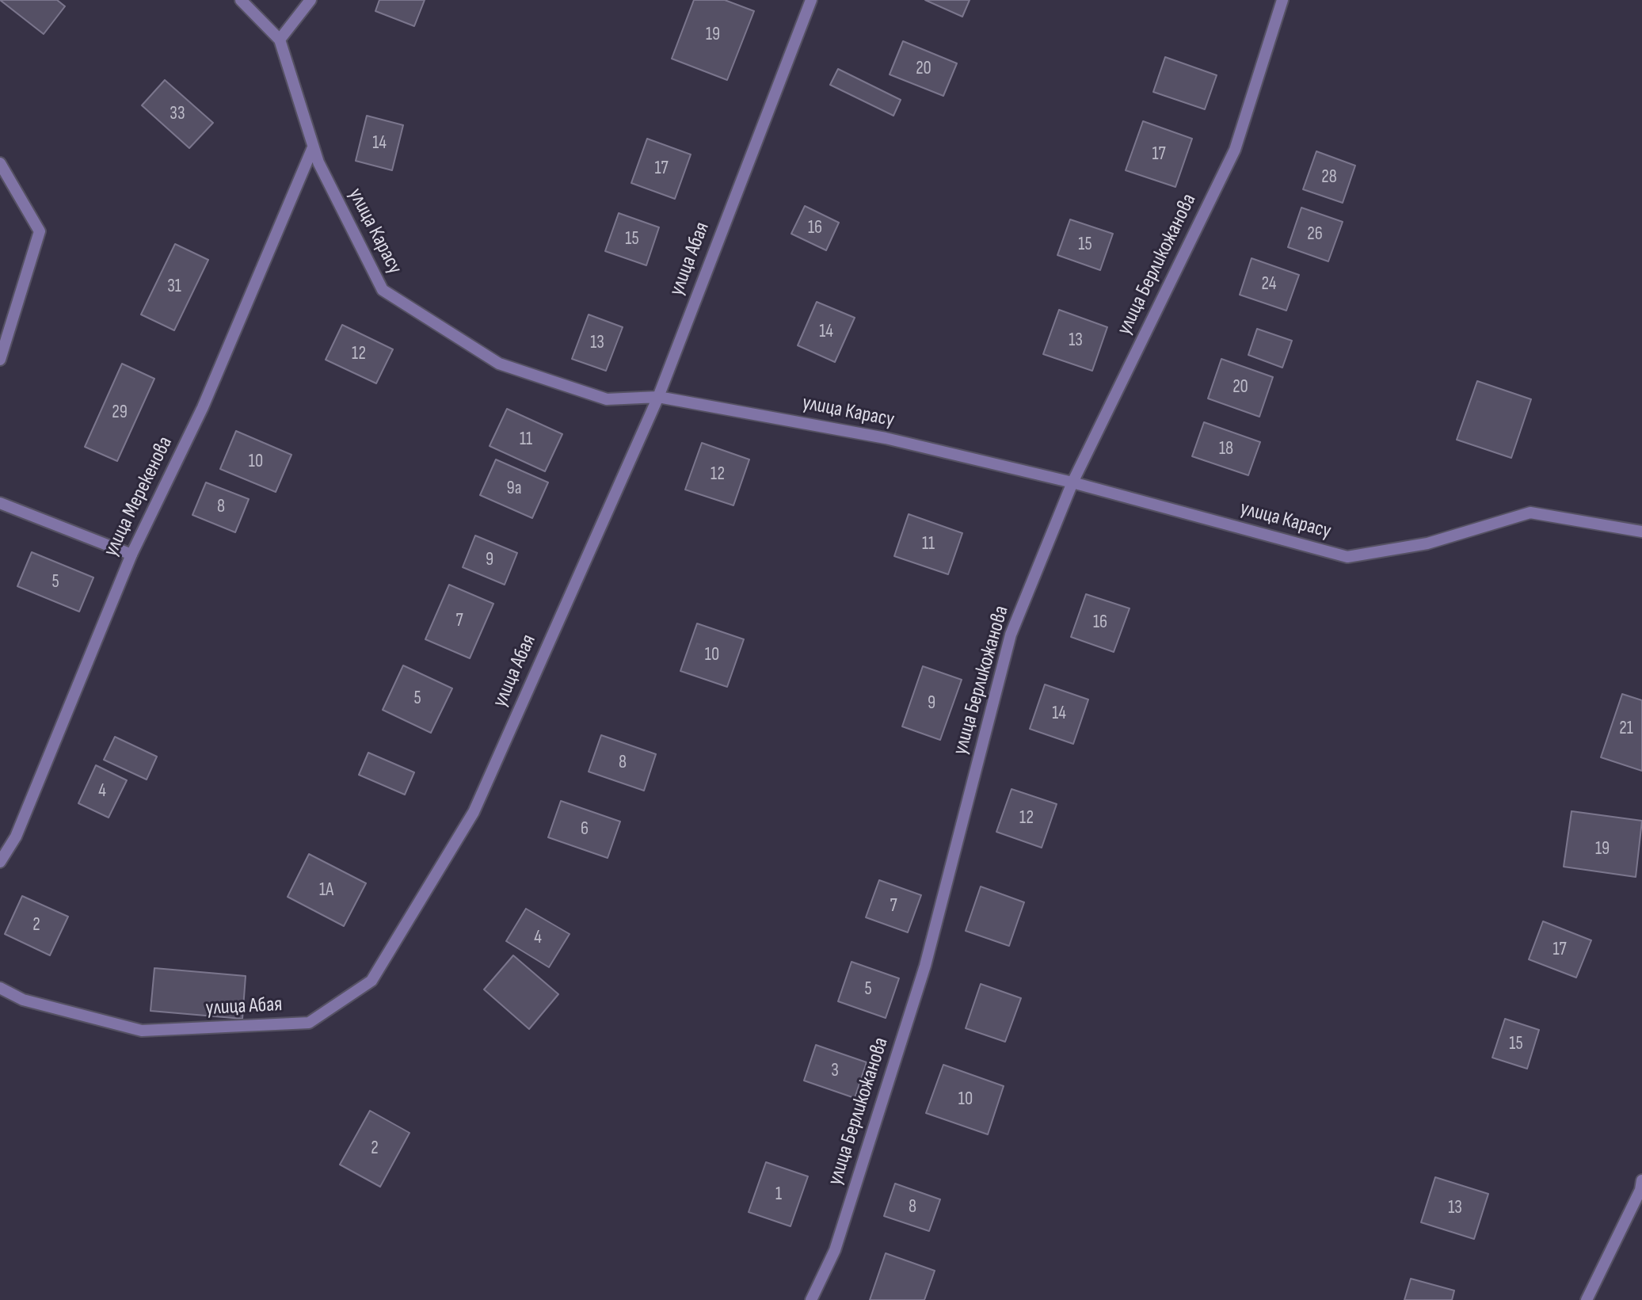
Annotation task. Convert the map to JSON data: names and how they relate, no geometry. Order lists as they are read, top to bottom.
{
  "streets": {
    "street": [
      "улица Карасу",
      "улица Абая",
      "улица Берликожанова",
      "улица Мерекенова"
    ]
  },
  "crossings": [
    ["улица Карасу", "улица Абая"],
    ["улица Карасу", "улица Берликожанова"],
    ["улица Карасу", "улица Мерекенова"]
  ],
  "house_numbers": [
    "19",
    "20",
    "33",
    "14",
    "17",
    "17",
    "28",
    "16",
    "26",
    "15",
    "15",
    "24",
    "31",
    "14",
    "13",
    "13",
    "12",
    "20",
    "29",
    "11",
    "18",
    "10",
    "12",
    "9а",
    "8",
    "11",
    "9",
    "5",
    "7",
    "16",
    "10",
    "5",
    "9",
    "14",
    "21",
    "8",
    "4",
    "12",
    "6",
    "19",
    "1А",
    "7",
    "2",
    "4",
    "17",
    "5",
    "15",
    "3",
    "10",
    "2",
    "1",
    "8",
    "13"
  ]
}
